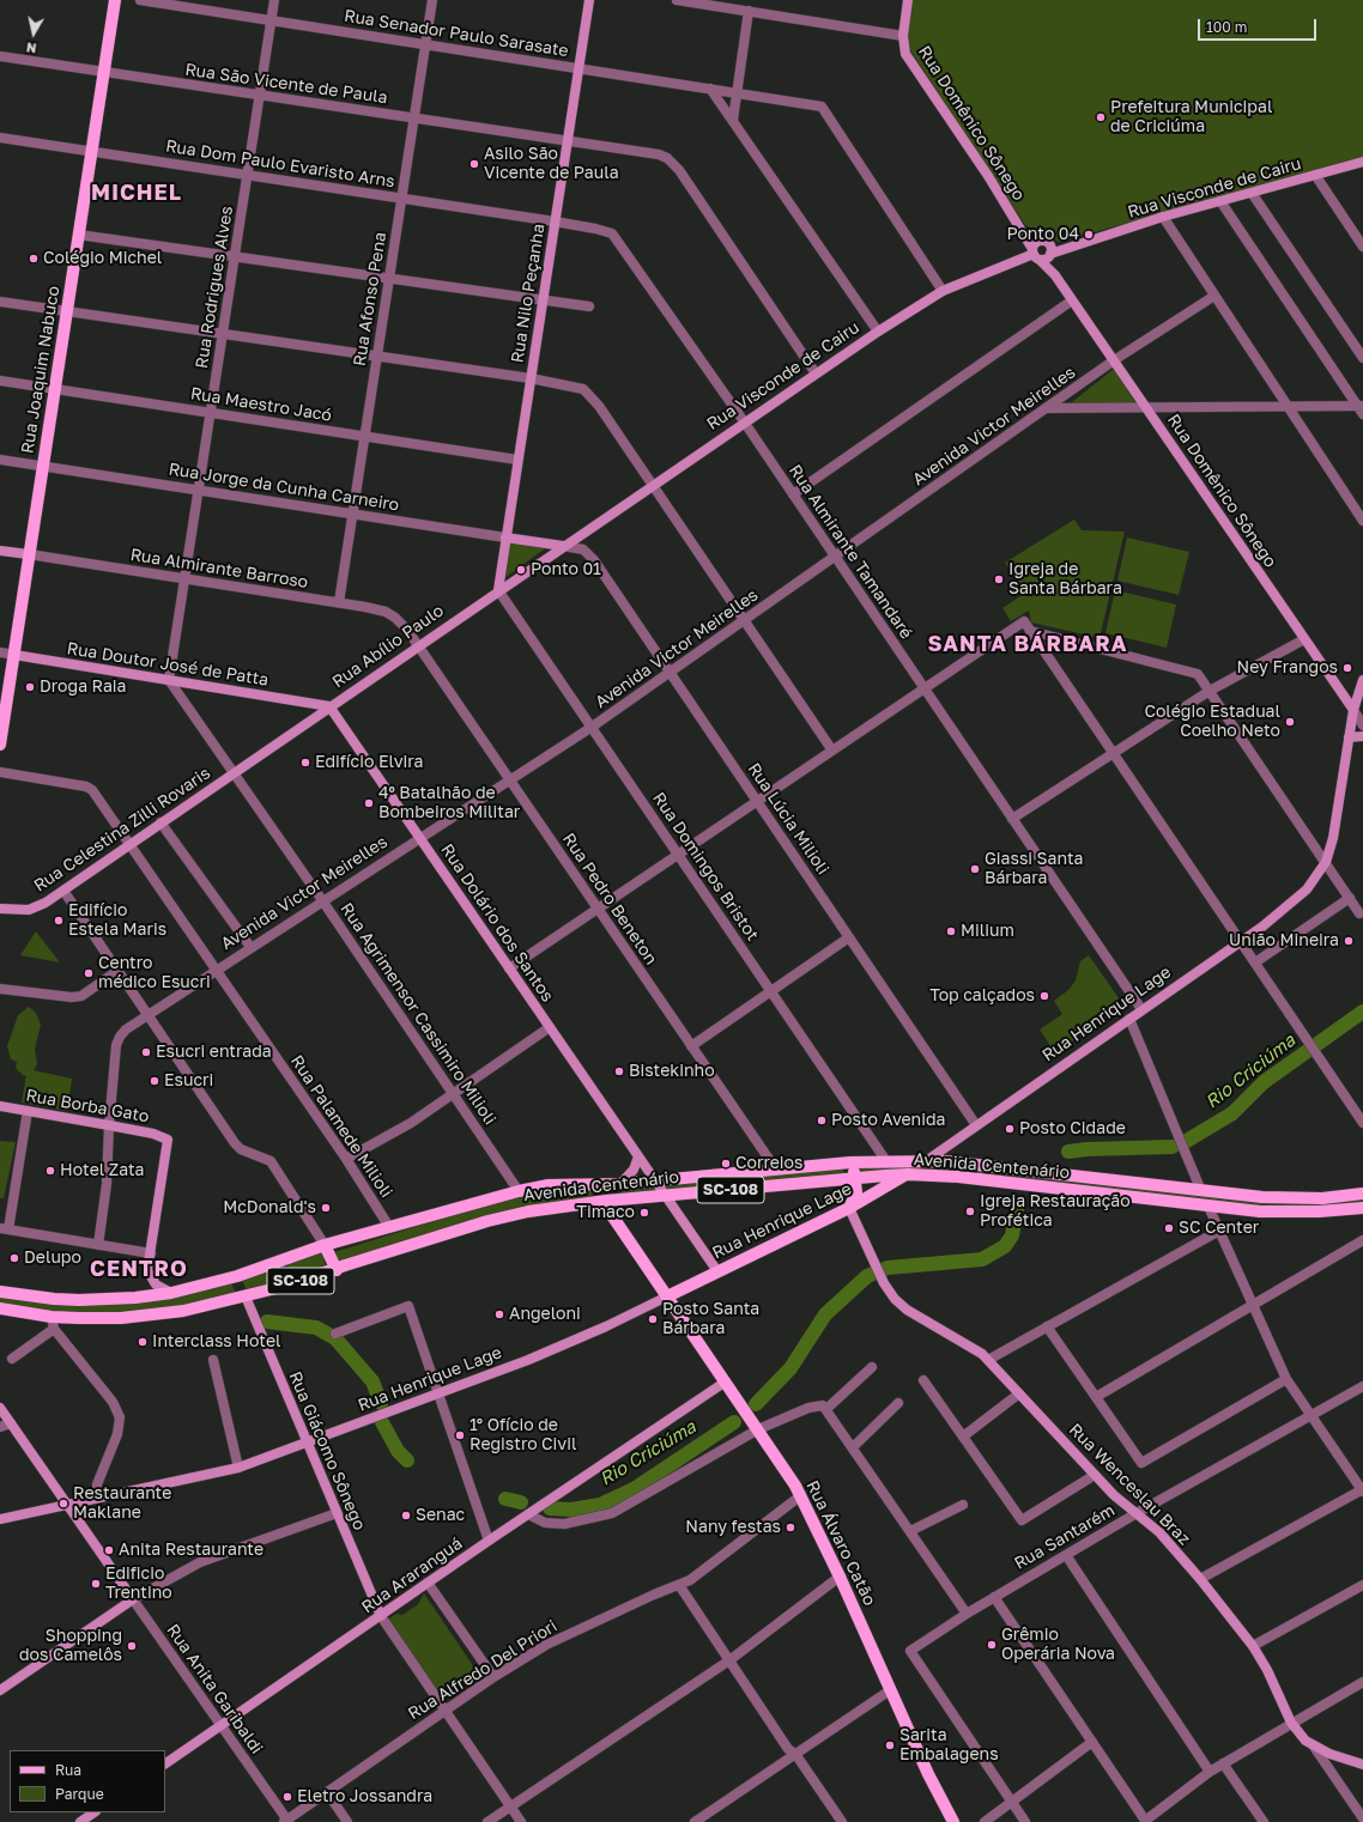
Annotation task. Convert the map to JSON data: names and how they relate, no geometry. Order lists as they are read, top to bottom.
{
  "streets": {
    "main road": [
      "Rua Joaquim Nabuco",
      "Rua Henrique Lage",
      "Avenida Centenário",
      "SC-108",
      "Rua Álvaro Catão"
    ],
    "street": [
      "Rua Senador Paulo Sarasate",
      "Rua São Vicente de Paula",
      "Rua Domênico Sônego",
      "Rua Dom Paulo Evaristo Arns",
      "Rua Visconde de Cairu",
      "Rua Rodrigues Alves",
      "Rua Nilo Peçanha",
      "Rua Afonso Pena",
      "Rua Maestro Jacó",
      "Avenida Victor Meirelles",
      "Rua Jorge da Cunha Carneiro",
      "Rua Almirante Tamandaré",
      "Rua Almirante Barroso",
      "Rua Abílio Paulo",
      "Rua Doutor José de Patta",
      "Rua Lúcia Milioli",
      "Rua Celestina Zilli Rovaris",
      "Rua Domingos Bristot",
      "Rua Pedro Beneton",
      "Rua Dolário dos Santos",
      "Rua Agrimensor Cassimiro Milioli",
      "Rua Borba Gato",
      "Rua Palamede Milioli",
      "Rua Giácomo Sônego",
      "Rua Wenceslau Braz",
      "Rua Santarém",
      "Rua Araranguá",
      "Rua Alfredo Del Priori",
      "Rua Anita Garibaldi"
    ]
  },
  "crossings": [
    ["Rua Senador Paulo Sarasate", "Rua Visconde de Cairu"],
    ["Rua Senador Paulo Sarasate", "Rua Rodrigues Alves"],
    ["Rua Senador Paulo Sarasate", "Rua Nilo Peçanha"],
    ["Rua Senador Paulo Sarasate", "Rua Afonso Pena"],
    ["Rua São Vicente de Paula", "Rua Visconde de Cairu"],
    ["Rua São Vicente de Paula", "Rua Rodrigues Alves"],
    ["Rua São Vicente de Paula", "Rua Nilo Peçanha"],
    ["Rua São Vicente de Paula", "Rua Afonso Pena"],
    ["Rua São Vicente de Paula", "Rua Joaquim Nabuco"],
    ["Rua Domênico Sônego", "Rua Visconde de Cairu"],
    ["Rua Domênico Sônego", "Avenida Victor Meirelles"],
    ["Rua Domênico Sônego", "Rua Henrique Lage"],
    ["Rua Dom Paulo Evaristo Arns", "Rua Rodrigues Alves"],
    ["Rua Dom Paulo Evaristo Arns", "Rua Nilo Peçanha"],
    ["Rua Dom Paulo Evaristo Arns", "Rua Afonso Pena"],
    ["Rua Dom Paulo Evaristo Arns", "Rua Joaquim Nabuco"],
    ["Rua Dom Paulo Evaristo Arns", "Rua Almirante Tamandaré"],
    ["Rua Visconde de Cairu", "Rua Jorge da Cunha Carneiro"],
    ["Rua Visconde de Cairu", "Rua Almirante Tamandaré"],
    ["Rua Visconde de Cairu", "Rua Abílio Paulo"],
    ["Rua Visconde de Cairu", "Rua Lúcia Milioli"],
    ["Rua Rodrigues Alves", "Rua Maestro Jacó"],
    ["Rua Rodrigues Alves", "Rua Jorge da Cunha Carneiro"],
    ["Rua Rodrigues Alves", "Rua Almirante Barroso"],
    ["Rua Nilo Peçanha", "Rua Maestro Jacó"],
    ["Rua Nilo Peçanha", "Rua Jorge da Cunha Carneiro"],
    ["Rua Nilo Peçanha", "Rua Almirante Tamandaré"],
    ["Rua Nilo Peçanha", "Rua Abílio Paulo"],
    ["Rua Nilo Peçanha", "Rua Domingos Bristot"],
    ["Rua Afonso Pena", "Rua Maestro Jacó"],
    ["Rua Afonso Pena", "Rua Jorge da Cunha Carneiro"],
    ["Rua Afonso Pena", "Rua Almirante Barroso"],
    ["Rua Joaquim Nabuco", "Rua Maestro Jacó"],
    ["Rua Joaquim Nabuco", "Rua Jorge da Cunha Carneiro"],
    ["Rua Joaquim Nabuco", "Rua Almirante Barroso"],
    ["Rua Joaquim Nabuco", "Rua Doutor José de Patta"],
    ["Avenida Victor Meirelles", "Rua Almirante Tamandaré"],
    ["Avenida Victor Meirelles", "Rua Lúcia Milioli"],
    ["Avenida Victor Meirelles", "Rua Domingos Bristot"],
    ["Avenida Victor Meirelles", "Rua Pedro Beneton"],
    ["Avenida Victor Meirelles", "Rua Dolário dos Santos"],
    ["Avenida Victor Meirelles", "Rua Agrimensor Cassimiro Milioli"],
    ["Avenida Victor Meirelles", "Rua Borba Gato"],
    ["Avenida Victor Meirelles", "Rua Palamede Milioli"],
    ["Rua Jorge da Cunha Carneiro", "Rua Abílio Paulo"],
    ["Rua Jorge da Cunha Carneiro", "Rua Lúcia Milioli"],
    ["Rua Almirante Tamandaré", "Rua Henrique Lage"],
    ["Rua Almirante Barroso", "Rua Abílio Paulo"],
    ["Rua Almirante Barroso", "Rua Pedro Beneton"],
    ["Rua Abílio Paulo", "Rua Doutor José de Patta"],
    ["Rua Abílio Paulo", "Rua Lúcia Milioli"],
    ["Rua Abílio Paulo", "Rua Celestina Zilli Rovaris"],
    ["Rua Abílio Paulo", "Rua Domingos Bristot"],
    ["Rua Abílio Paulo", "Rua Pedro Beneton"],
    ["Rua Abílio Paulo", "Rua Dolário dos Santos"],
    ["Rua Abílio Paulo", "Rua Agrimensor Cassimiro Milioli"],
    ["Rua Doutor José de Patta", "Rua Dolário dos Santos"],
    ["Rua Doutor José de Patta", "Rua Agrimensor Cassimiro Milioli"],
    ["Rua Lúcia Milioli", "Rua Henrique Lage"],
    ["Rua Celestina Zilli Rovaris", "Rua Agrimensor Cassimiro Milioli"],
    ["Rua Celestina Zilli Rovaris", "Rua Palamede Milioli"],
    ["Rua Domingos Bristot", "Avenida Centenário"],
    ["Rua Pedro Beneton", "Avenida Centenário"],
    ["Rua Dolário dos Santos", "Rua Henrique Lage"],
    ["Rua Dolário dos Santos", "Avenida Centenário"],
    ["Rua Agrimensor Cassimiro Milioli", "Avenida Centenário"],
    ["Rua Henrique Lage", "Avenida Centenário"],
    ["Rua Henrique Lage", "Rua Giácomo Sônego"],
    ["Rua Henrique Lage", "Rua Wenceslau Braz"],
    ["Rua Henrique Lage", "Rua Álvaro Catão"],
    ["Rua Henrique Lage", "Rua Anita Garibaldi"],
    ["Rua Palamede Milioli", "Avenida Centenário"],
    ["Avenida Centenário", "Rua Giácomo Sônego"],
    ["Avenida Centenário", "Rua Álvaro Catão"],
    ["Rua Giácomo Sônego", "Rua Araranguá"],
    ["Rua Wenceslau Braz", "Rua Santarém"],
    ["Rua Álvaro Catão", "Rua Araranguá"],
    ["Rua Álvaro Catão", "Rua Alfredo Del Priori"],
    ["Rua Araranguá", "Rua Anita Garibaldi"],
    ["Rua Alfredo Del Priori", "Rua Anita Garibaldi"]
  ],
  "districts": ["MICHEL", "SANTA BÁRBARA", "CENTRO"],
  "water": ["Rio Criciúma"],
  "places": [
    "Prefeitura Municipal de Criciúma",
    "Asilo São Vicente de Paula",
    "Ponto 04",
    "Colégio Michel",
    "Ponto 01",
    "Igreja de Santa Bárbara",
    "Ney Frangos",
    "Droga Raia",
    "Colégio Estadual Coelho Neto",
    "Edifício Elvira",
    "4º Batalhão de Bombeiros Militar",
    "Giassi Santa Bárbara",
    "Edifício Estela Maris",
    "Milium",
    "União Mineira",
    "Centro médico Esucri",
    "Top calçados",
    "Esucri entrada",
    "Bistekinho",
    "Esucri",
    "Posto Avenida",
    "Posto Cidade",
    "Correios",
    "Hotel Zata",
    "McDonald's",
    "Igreja Restauração Profética",
    "Timaco",
    "SC Center",
    "Delupo",
    "Angeloni",
    "Posto Santa Bárbara",
    "Interclass Hotel",
    "1° Ofício de Registro Civil",
    "Restaurante Maklane",
    "Senac",
    "Nany festas",
    "Anita Restaurante",
    "Edificio Trentino",
    "Grêmio Operária Nova",
    "Shopping dos Camelôs",
    "Sarita Embalagens",
    "Eletro Jossandra"
  ],
  "legend": ["Rua", "Parque"],
  "scale_bar": "100 m",
  "north": "bottom"
}
